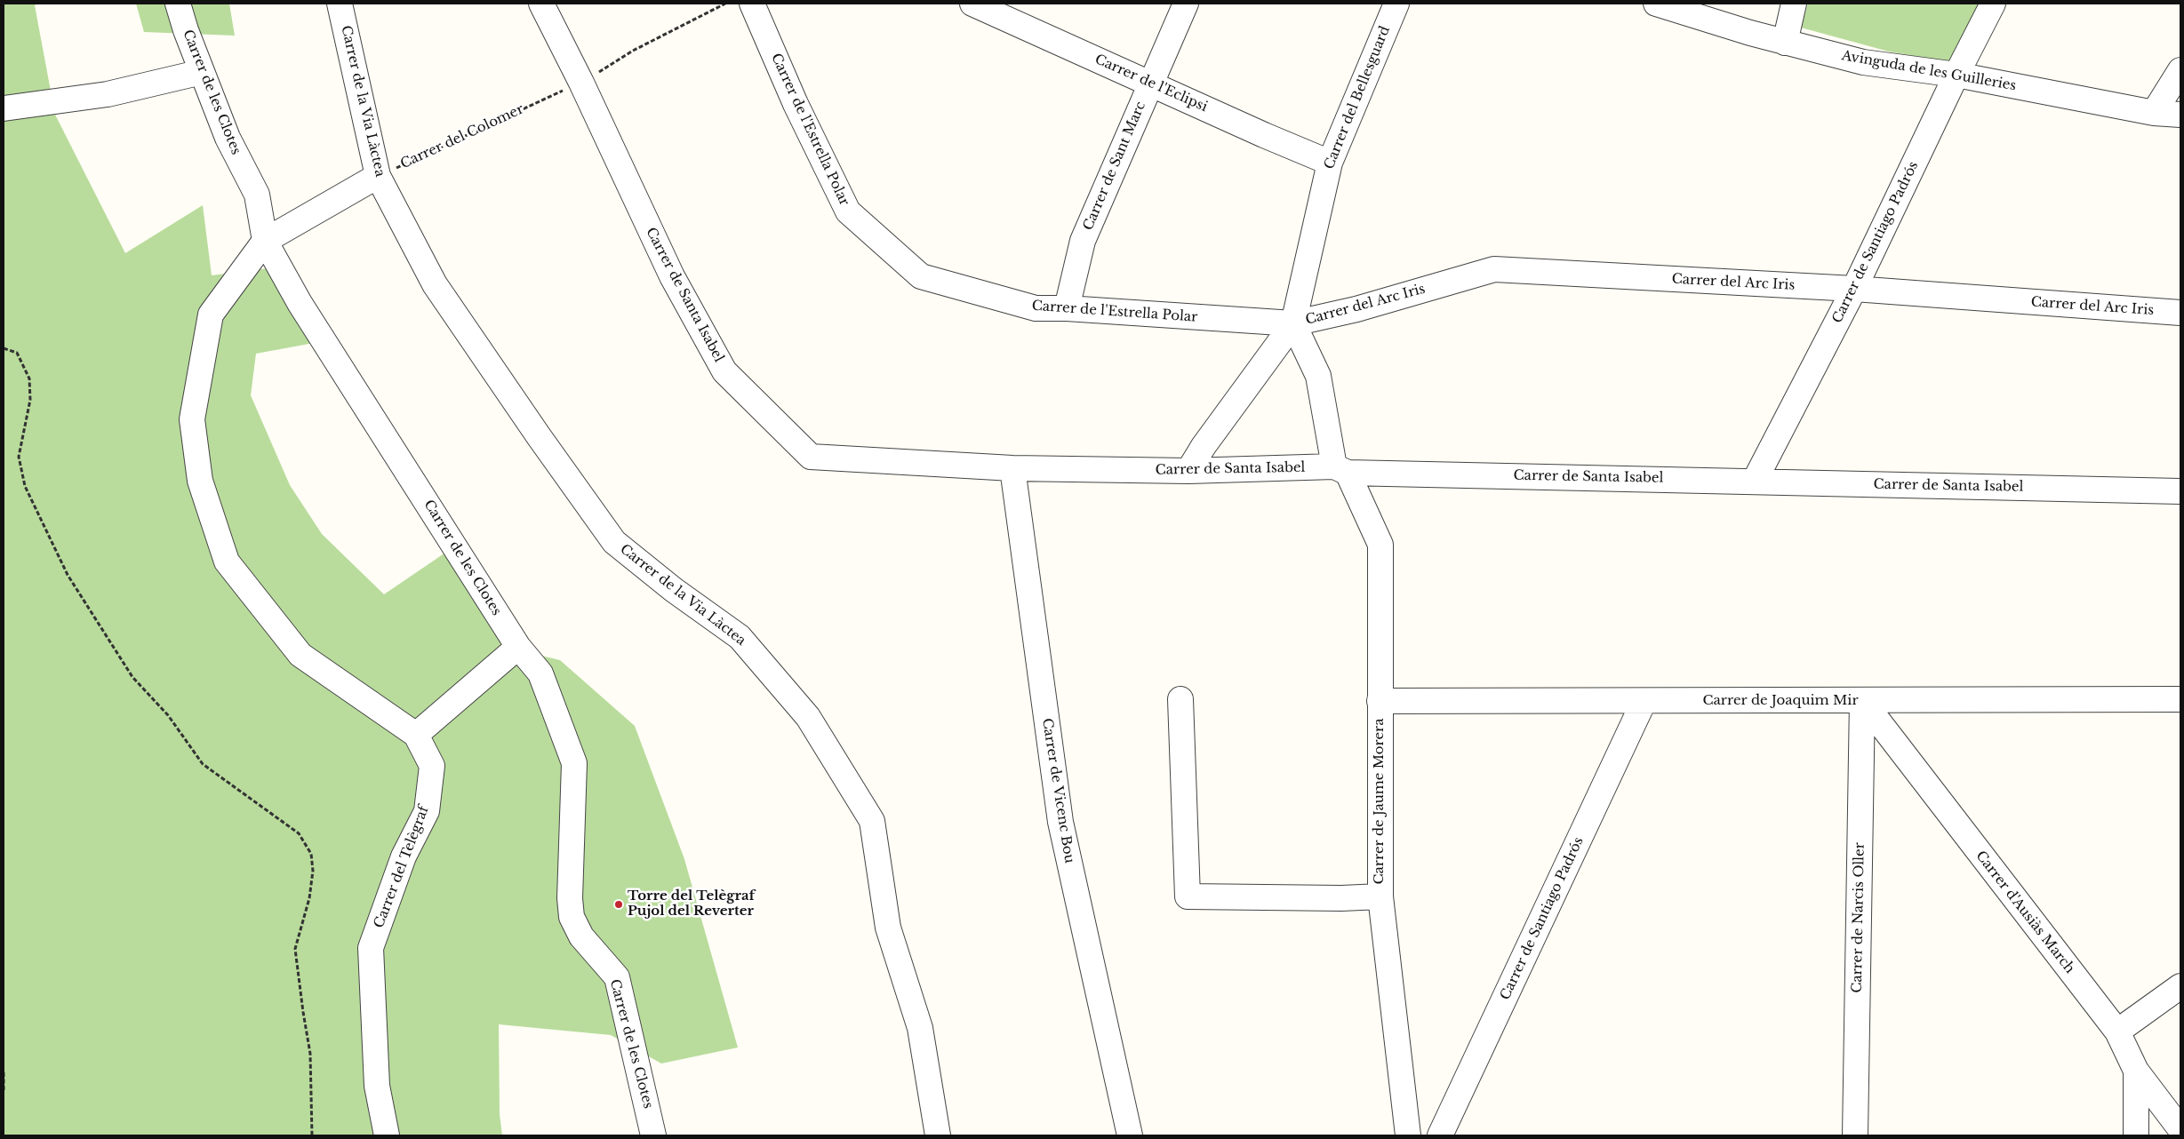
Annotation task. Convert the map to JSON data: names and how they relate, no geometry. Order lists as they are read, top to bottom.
{
  "streets": {
    "street": [
      "Avinguda de les Guilleries",
      "Carrer de l'Eclipsi",
      "Carrer de les Clotes",
      "Carrer del Bellesguard",
      "Carrer de la Via Làctea",
      "Carrer de l'Estrella Polar",
      "Carrer de Sant Marc",
      "Carrer de Santiago Padrós",
      "Carrer del Arc Iris",
      "Carrer de Santa Isabel",
      "Carrer de Joaquim Mir",
      "Carrer de Vicenc Bou",
      "Carrer de Jaume Morera",
      "Carrer del Telègraf",
      "Carrer d'Ausiàs March",
      "Carrer de Narcis Oller"
    ],
    "path": ["Carrer del Colomer"]
  },
  "crossings": [
    ["Avinguda de les Guilleries", "Carrer de Santiago Padrós"],
    ["Carrer de l'Eclipsi", "Carrer del Bellesguard"],
    ["Carrer de l'Eclipsi", "Carrer de Sant Marc"],
    ["Carrer del Bellesguard", "Carrer de l'Estrella Polar"],
    ["Carrer del Bellesguard", "Carrer del Arc Iris"],
    ["Carrer del Bellesguard", "Carrer de Santa Isabel"],
    ["Carrer de la Via Làctea", "Carrer del Colomer"],
    ["Carrer de l'Estrella Polar", "Carrer de Sant Marc"],
    ["Carrer de l'Estrella Polar", "Carrer del Arc Iris"],
    ["Carrer del Colomer", "Carrer de Santa Isabel"],
    ["Carrer de Santiago Padrós", "Carrer del Arc Iris"],
    ["Carrer de Santiago Padrós", "Carrer de Santa Isabel"],
    ["Carrer de Santiago Padrós", "Carrer de Joaquim Mir"],
    ["Carrer de Santa Isabel", "Carrer de Vicenc Bou"],
    ["Carrer de Santa Isabel", "Carrer de Jaume Morera"],
    ["Carrer de Joaquim Mir", "Carrer de Jaume Morera"],
    ["Carrer de Joaquim Mir", "Carrer d'Ausiàs March"],
    ["Carrer de Joaquim Mir", "Carrer de Narcis Oller"],
    ["Carrer d'Ausiàs March", "Carrer de Narcis Oller"]
  ],
  "places": ["Torre del Telègraf Pujol del Reverter"]
}
